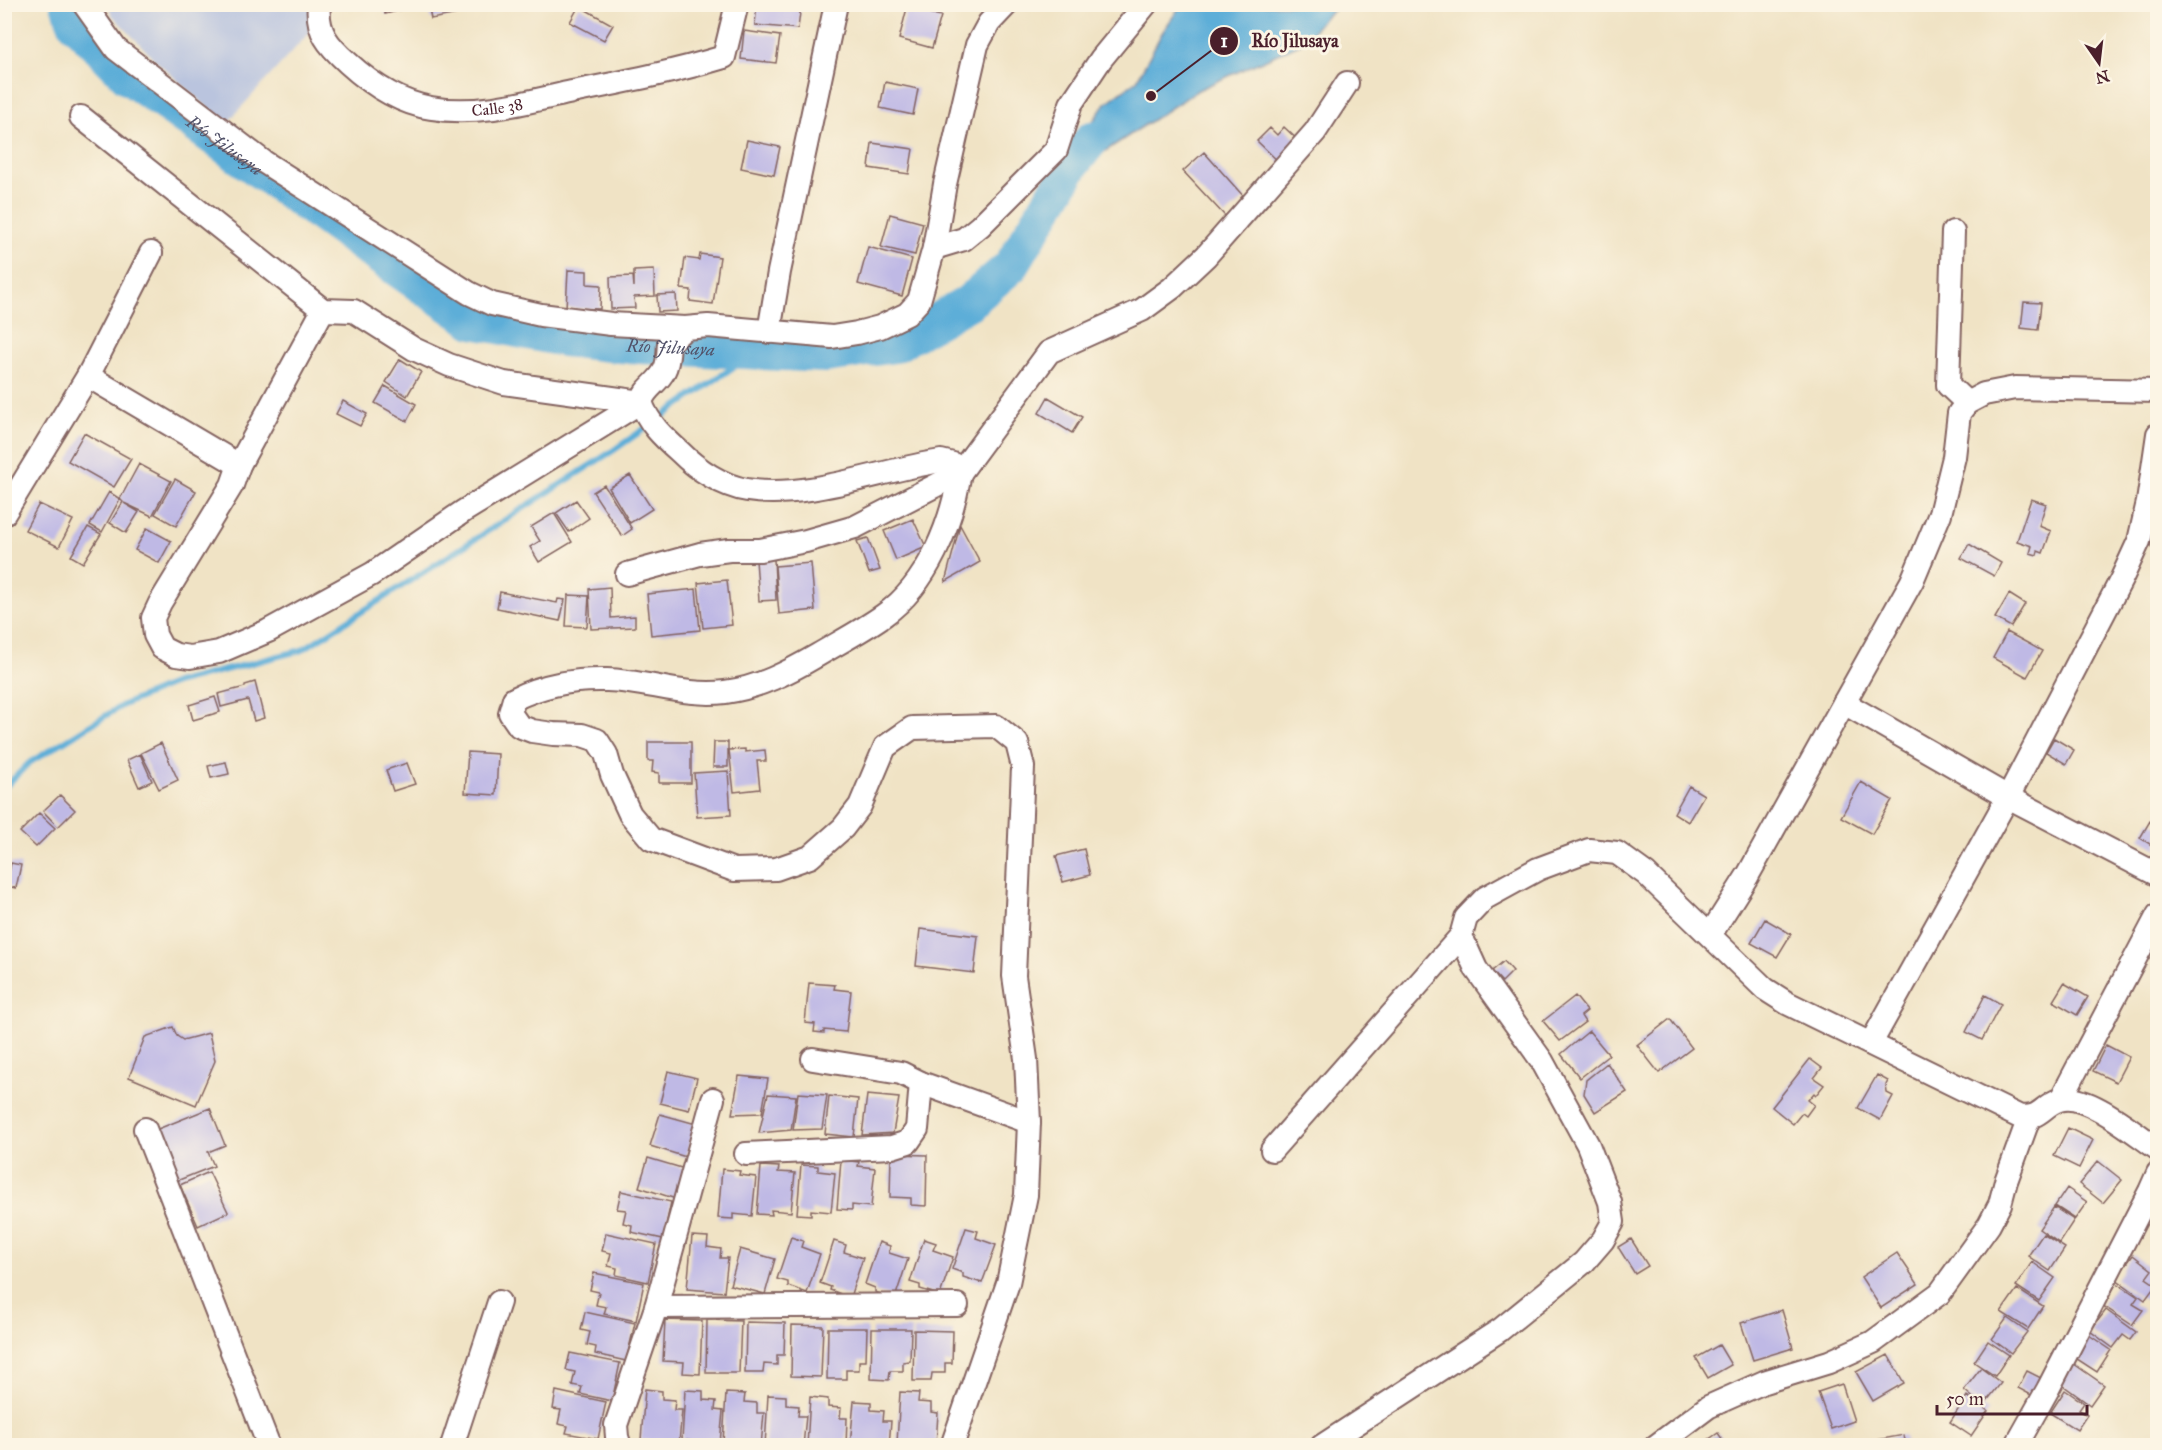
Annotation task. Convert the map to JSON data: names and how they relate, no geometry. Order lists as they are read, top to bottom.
{
  "streets": {
    "street": ["Calle 38"]
  },
  "water": ["Río Jilusaya"],
  "places": ["Río Jilusaya"],
  "scale_bar": "50 m",
  "north": "bottom"
}
